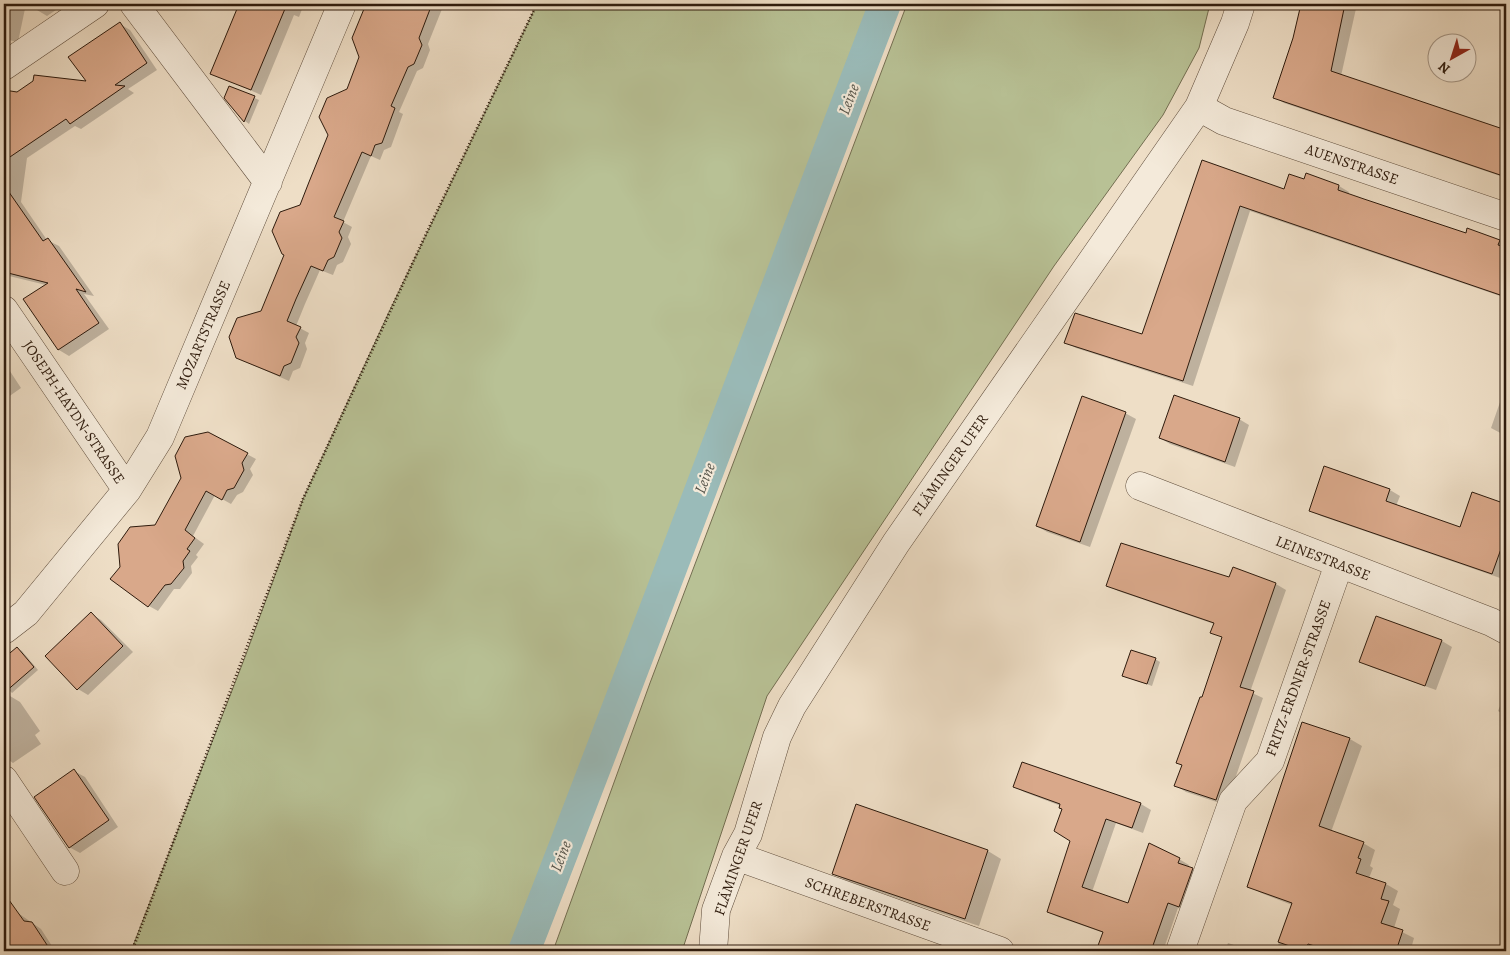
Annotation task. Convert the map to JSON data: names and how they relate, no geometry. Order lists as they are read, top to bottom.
{
  "streets": {
    "street": [
      "AUENSTRASSE",
      "MOZARTSTRASSE",
      "JOSEPH-HAYDN-STRASSE",
      "FLÄMINGER UFER",
      "LEINESTRASSE",
      "FRITZ-ERDNER-STRASSE",
      "SCHREBERSTRASSE"
    ]
  },
  "crossings": [
    ["AUENSTRASSE", "FLÄMINGER UFER"],
    ["MOZARTSTRASSE", "JOSEPH-HAYDN-STRASSE"],
    ["FLÄMINGER UFER", "SCHREBERSTRASSE"],
    ["LEINESTRASSE", "FRITZ-ERDNER-STRASSE"]
  ],
  "water": ["Leine"],
  "north": "bottom left"
}
